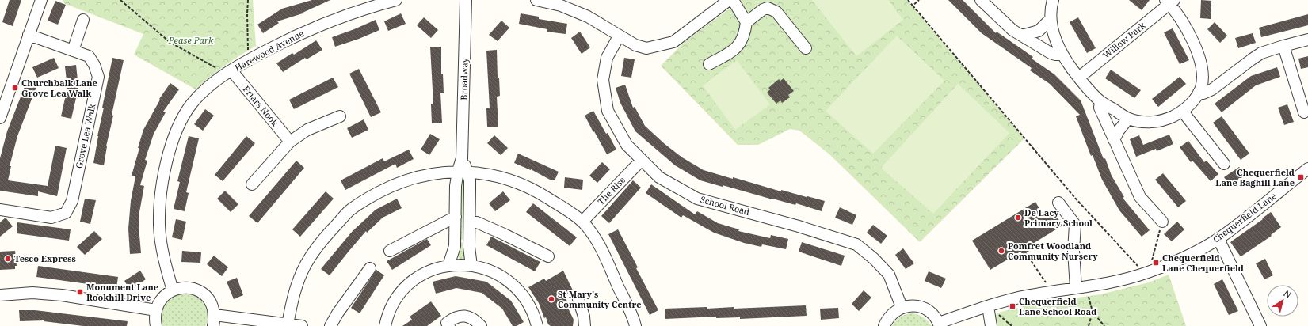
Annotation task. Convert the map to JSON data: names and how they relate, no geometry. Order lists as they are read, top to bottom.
{
  "streets": {
    "street": [
      "Willow Park",
      "Harewood Avenue",
      "Broadway",
      "Friars Nook",
      "Grove Lea Walk",
      "The Rise",
      "School Road",
      "Chequerfield Lane"
    ]
  },
  "crossings": [
    ["Harewood Avenue", "Friars Nook"],
    ["The Rise", "School Road"]
  ],
  "parks": ["Pease Park"],
  "places": {
    "transit": [
      "Churchbalk Lane Grove Lea Walk",
      "Chequerfield Lane Baghill Lane",
      "Chequerfield Lane Chequerfield",
      "Monument Lane Rookhill Drive",
      "Chequerfield Lane School Road"
    ],
    "other": [
      "De Lacy Primary School",
      "Pomfret Woodland Community Nursery",
      "Tesco Express",
      "St Mary's Community Centre"
    ]
  },
  "north": "top right"
}
